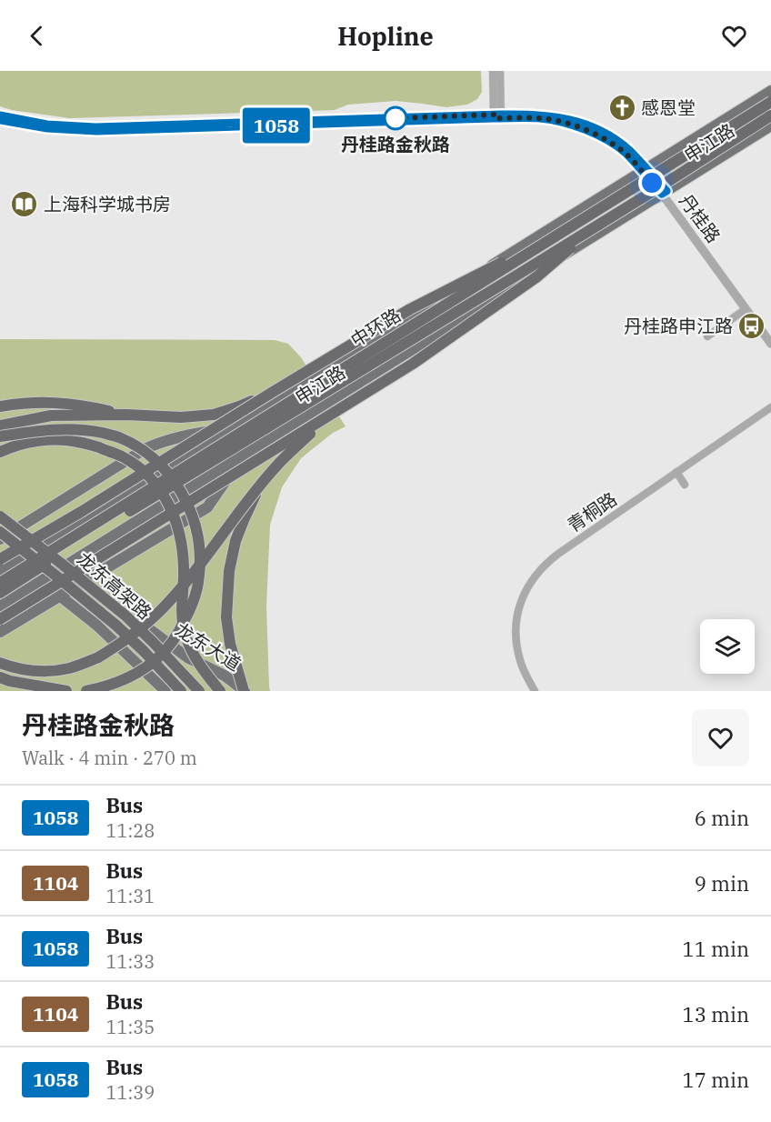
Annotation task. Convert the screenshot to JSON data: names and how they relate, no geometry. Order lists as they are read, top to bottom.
{
  "streets": {
    "highway": ["中环路", "龙东高架路"],
    "main road": ["申江路", "龙东大道"],
    "street": ["丹桂路", "青桐路"]
  },
  "crossings": [
    ["申江路", "丹桂路"],
    ["申江路", "中环路"],
    ["申江路", "龙东大道"],
    ["丹桂路", "中环路"]
  ],
  "places": {
    "church": ["感恩堂"],
    "other": ["丹桂路金秋路"],
    "library": ["上海科学城书房"],
    "bus stop": ["丹桂路申江路"]
  },
  "lines": ["bus line 1058"],
  "page": {
    "header": "Hopline",
    "on_map": "1058",
    "heading": ["丹桂路金秋路", "Walk · 4 min · 270 m"],
    "list": [
      {
        "mark": "1058",
        "name": "Bus",
        "note": "11:28",
        "value": "6 min"
      },
      {
        "mark": "1104",
        "name": "Bus",
        "note": "11:31",
        "value": "9 min"
      },
      {
        "mark": "1058",
        "name": "Bus",
        "note": "11:33",
        "value": "11 min"
      },
      {
        "mark": "1104",
        "name": "Bus",
        "note": "11:35",
        "value": "13 min"
      },
      {
        "mark": "1058",
        "name": "Bus",
        "note": "11:39",
        "value": "17 min"
      }
    ]
  }
}
